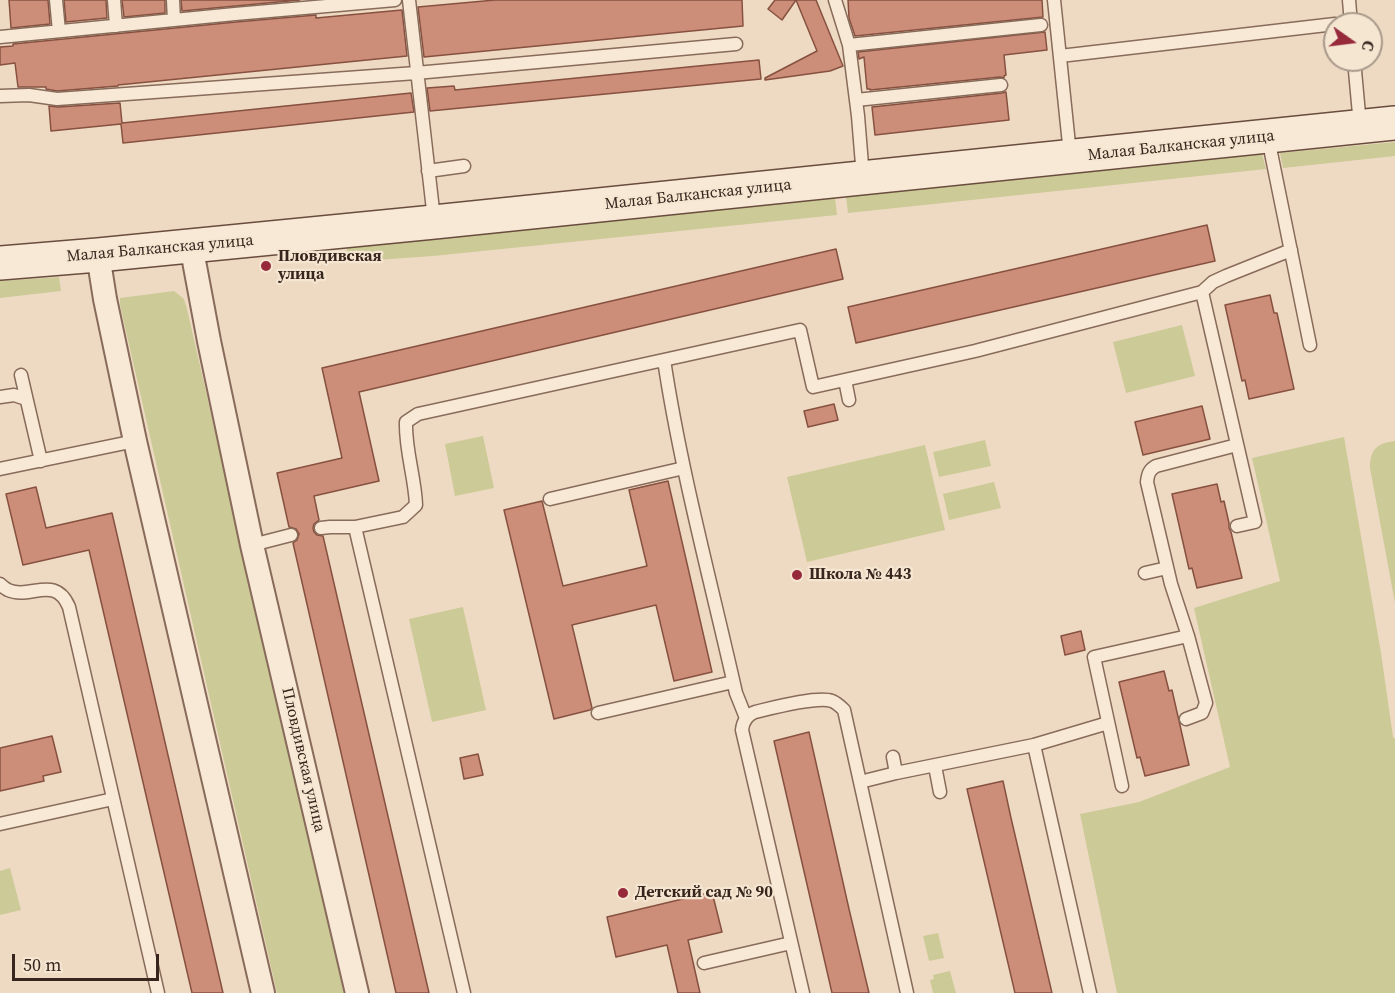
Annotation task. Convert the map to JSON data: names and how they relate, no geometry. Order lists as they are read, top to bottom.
{
  "streets": {
    "street": ["Малая Балканская улица", "Пловдивская улица"]
  },
  "crossings": [
    ["Малая Балканская улица", "Пловдивская улица"]
  ],
  "places": ["Пловдивская улица", "Школа № 443", "Детский сад № 90"],
  "scale_bar": "50 m",
  "north": "right"
}
